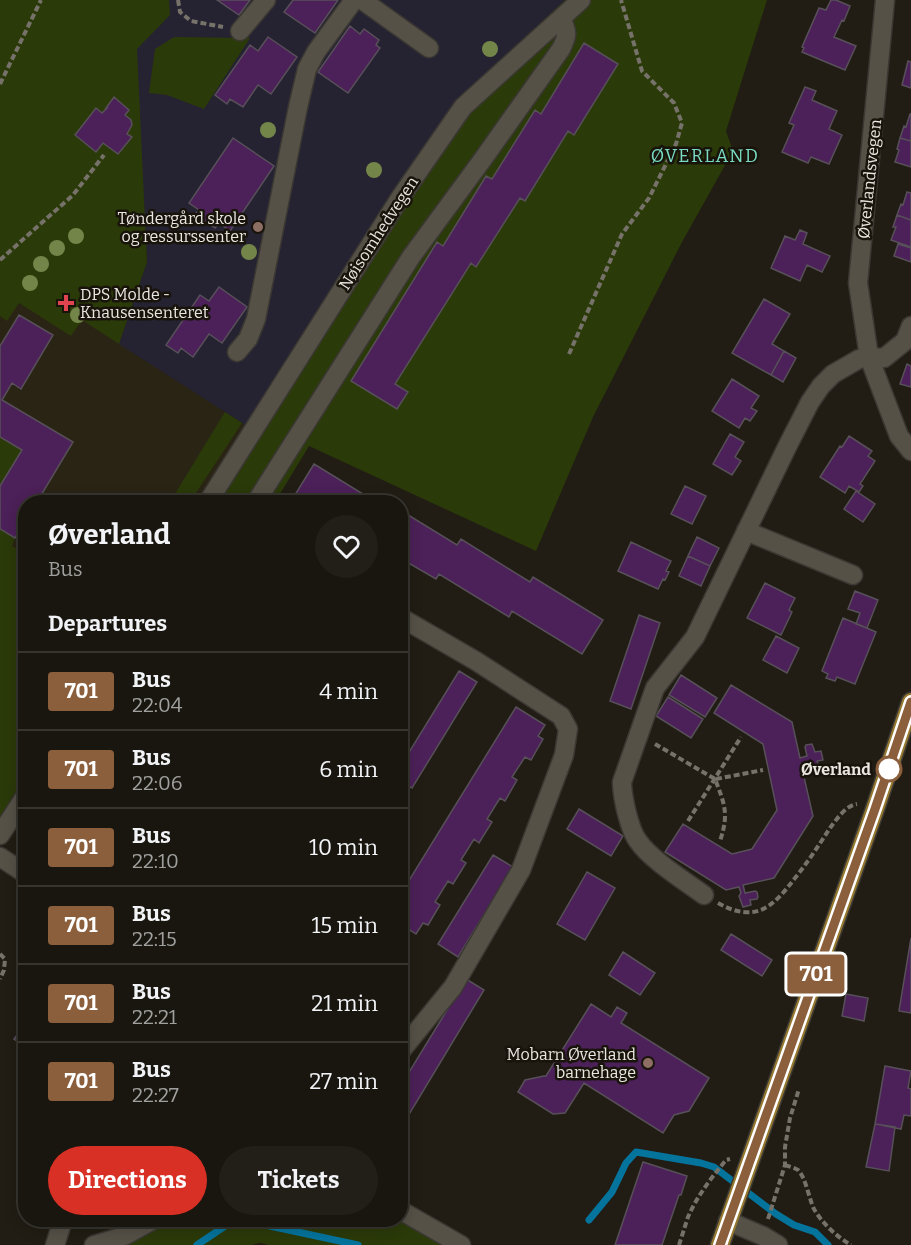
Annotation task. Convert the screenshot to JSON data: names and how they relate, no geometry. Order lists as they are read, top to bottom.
{
  "streets": {
    "street": ["Øverlandsvegen", "Nøisomhedvegen"]
  },
  "districts": ["ØVERLAND"],
  "places": {
    "other": ["Tøndergård skole og ressurssenter", "Øverland", "Mobarn Øverland barnehage"],
    "health": ["DPS Molde - Knausensenteret"]
  },
  "lines": ["bus line 701"],
  "page": {
    "on_map": "701",
    "heading": [
      ["Øverland", "Bus"],
      "Departures"
    ],
    "list": [
      {
        "mark": "701",
        "name": "Bus",
        "note": "22:04",
        "value": "4 min"
      },
      {
        "mark": "701",
        "name": "Bus",
        "note": "22:06",
        "value": "6 min"
      },
      {
        "mark": "701",
        "name": "Bus",
        "note": "22:10",
        "value": "10 min"
      },
      {
        "mark": "701",
        "name": "Bus",
        "note": "22:15",
        "value": "15 min"
      },
      {
        "mark": "701",
        "name": "Bus",
        "note": "22:21",
        "value": "21 min"
      },
      {
        "mark": "701",
        "name": "Bus",
        "note": "22:27",
        "value": "27 min"
      }
    ],
    "buttons": ["Directions", "Tickets"]
  }
}
